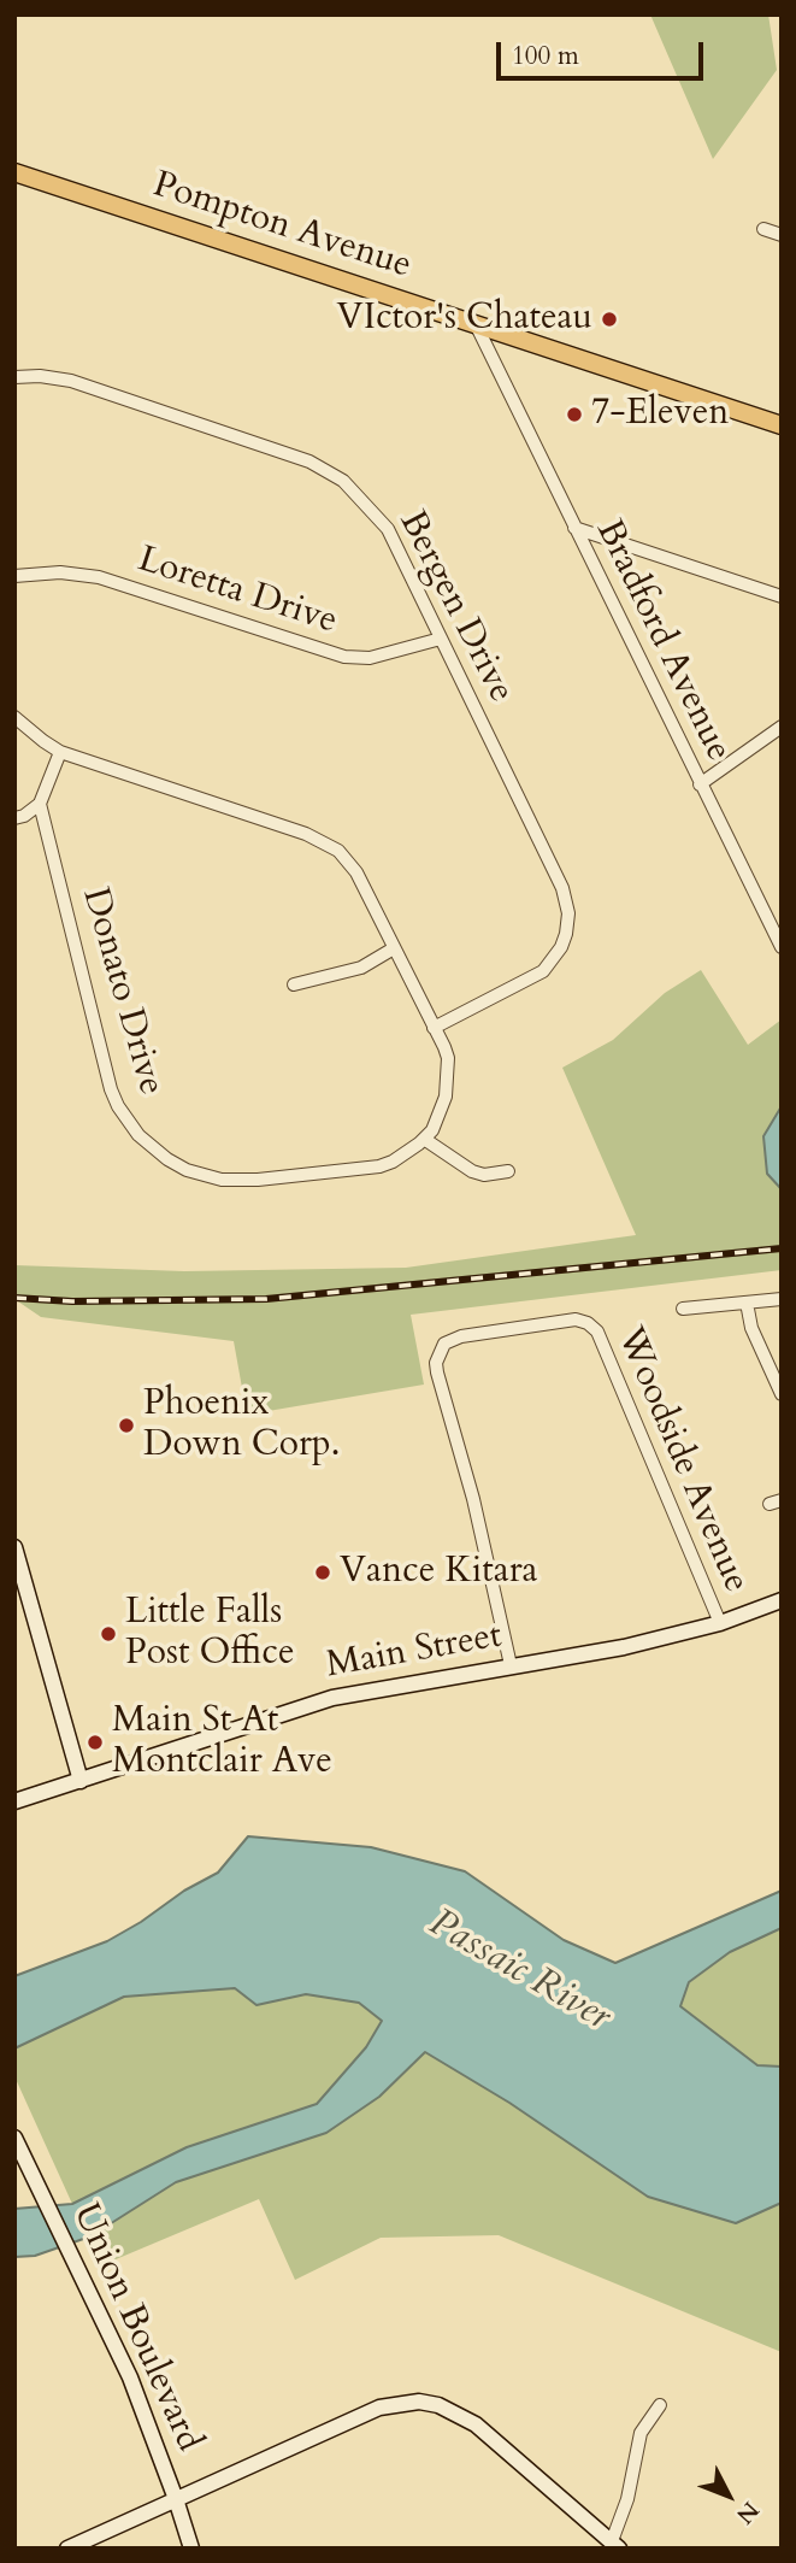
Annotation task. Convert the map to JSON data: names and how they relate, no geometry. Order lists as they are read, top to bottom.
{
  "streets": {
    "main road": ["Pompton Avenue", "Main Street", "Union Boulevard"],
    "street": [
      "Loretta Drive",
      "Bergen Drive",
      "Bradford Avenue",
      "Donato Drive",
      "Woodside Avenue"
    ]
  },
  "crossings": [
    ["Pompton Avenue", "Bradford Avenue"],
    ["Loretta Drive", "Bergen Drive"],
    ["Bergen Drive", "Donato Drive"],
    ["Woodside Avenue", "Main Street"]
  ],
  "water": ["Passaic River"],
  "places": [
    "VIctor's Chateau",
    "7-Eleven",
    "Phoenix Down Corp.",
    "Vance Kitara",
    "Little Falls Post Office",
    "Main St At Montclair Ave"
  ],
  "scale_bar": "100 m",
  "north": "bottom right"
}
